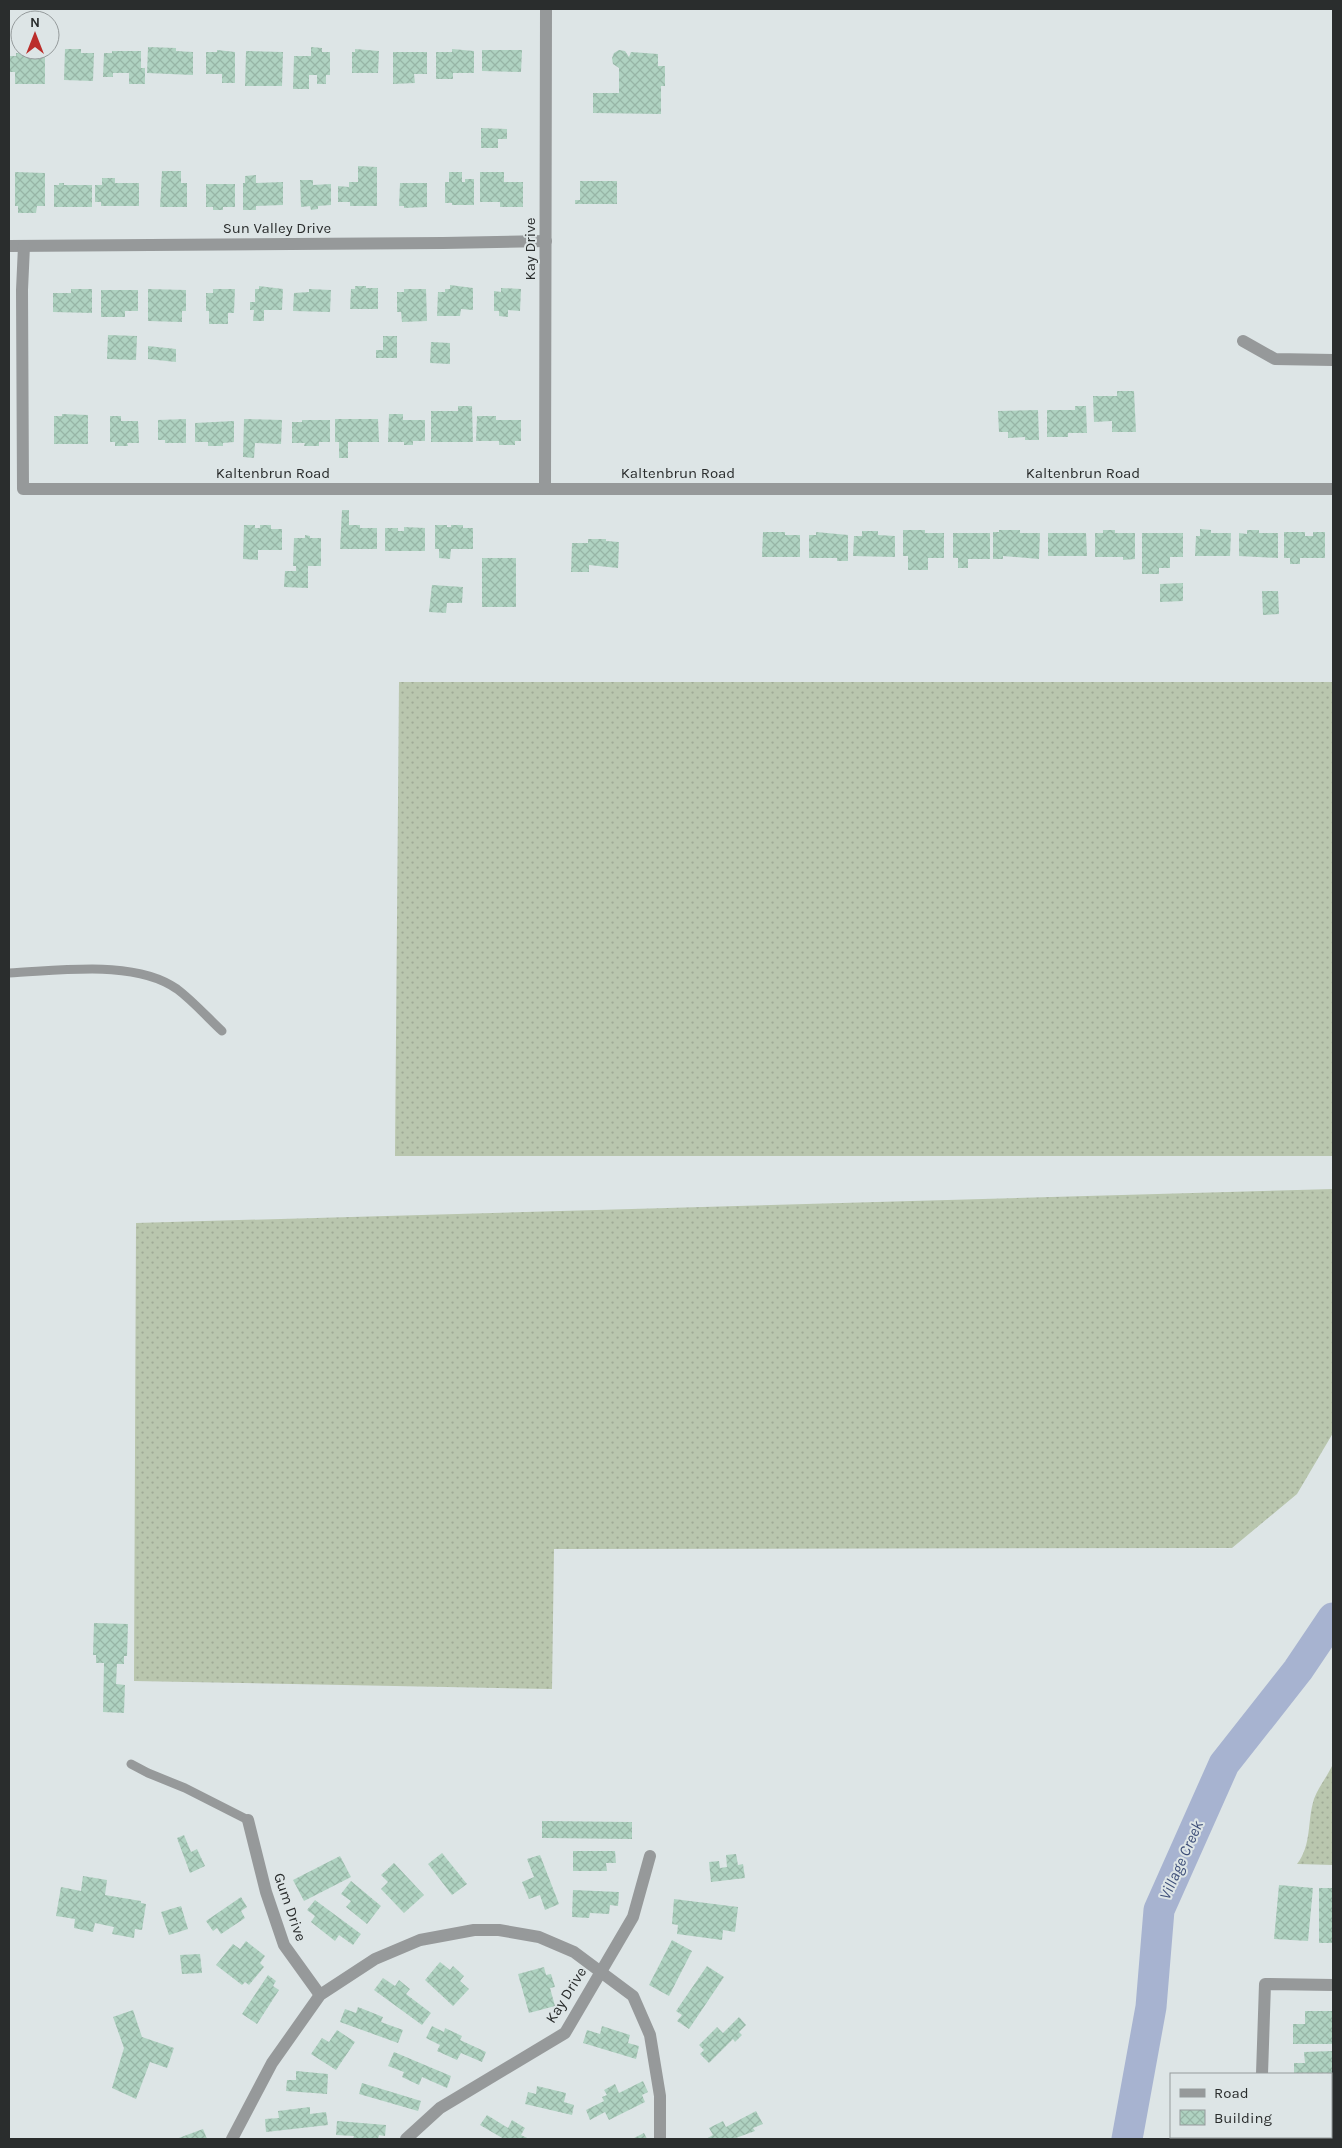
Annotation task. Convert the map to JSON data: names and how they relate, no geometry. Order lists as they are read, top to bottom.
{
  "streets": {
    "street": [
      "Sun Valley Drive",
      "Kay Drive",
      "Kaltenbrun Road",
      "Gum Drive"
    ]
  },
  "crossings": [
    ["Sun Valley Drive", "Kay Drive"],
    ["Sun Valley Drive", "Kaltenbrun Road"],
    ["Kay Drive", "Kaltenbrun Road"]
  ],
  "water": ["Village Creek"],
  "legend": ["Road", "Building"],
  "north": "top"
}
